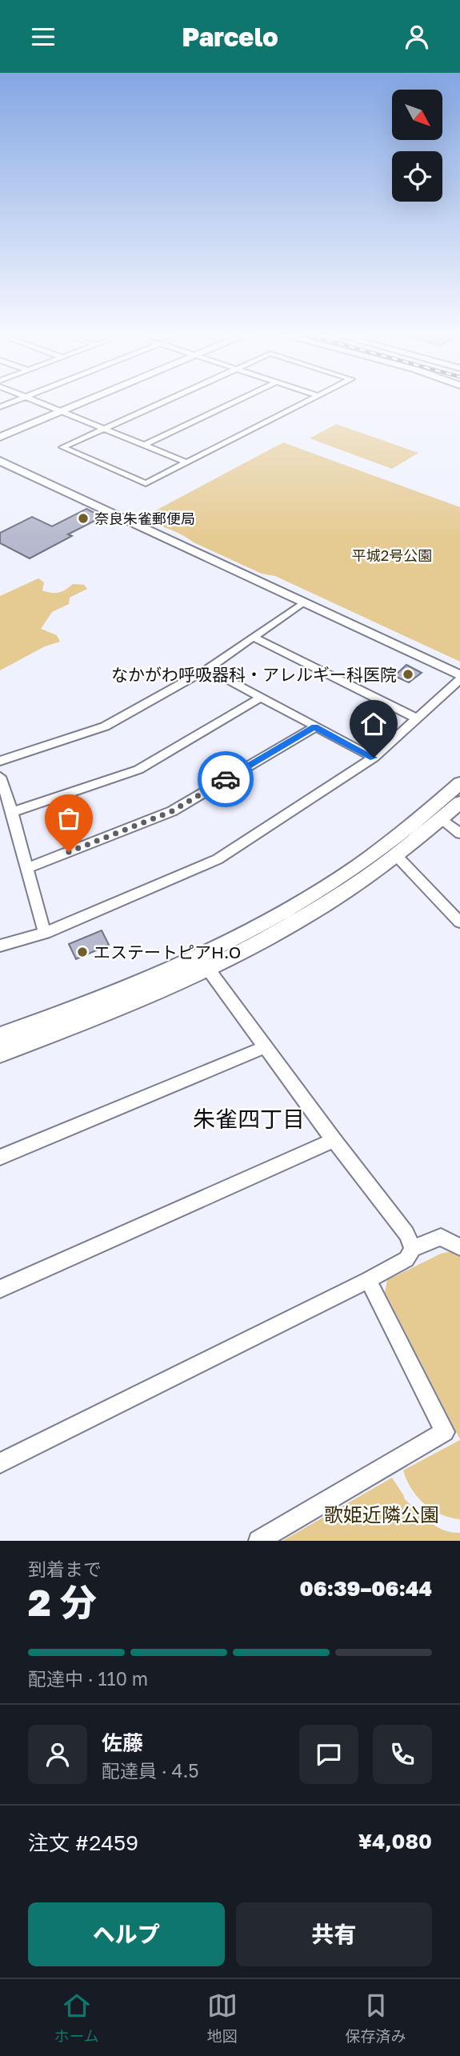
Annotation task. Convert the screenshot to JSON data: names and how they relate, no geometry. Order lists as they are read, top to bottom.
{
  "districts": ["朱雀四丁目"],
  "parks": ["平城2号公園", "歌姫近隣公園"],
  "places": ["奈良朱雀郵便局", "なかがわ呼吸器科・アレルギー科医院", "エステートピアH.O"],
  "north": "bottom right",
  "page": {
    "header": "Parcelo",
    "heading": ["2 分", "到着まで", "06:39–06:44"],
    "panel": [
      "佐藤",
      "配達員 · 4.5",
      "注文 #2459",
      "¥4,080"
    ],
    "bar": "配達中 · 110 m",
    "buttons": ["ヘルプ", "共有"],
    "tabs": ["ホーム", "地図", "保存済み"]
  }
}
